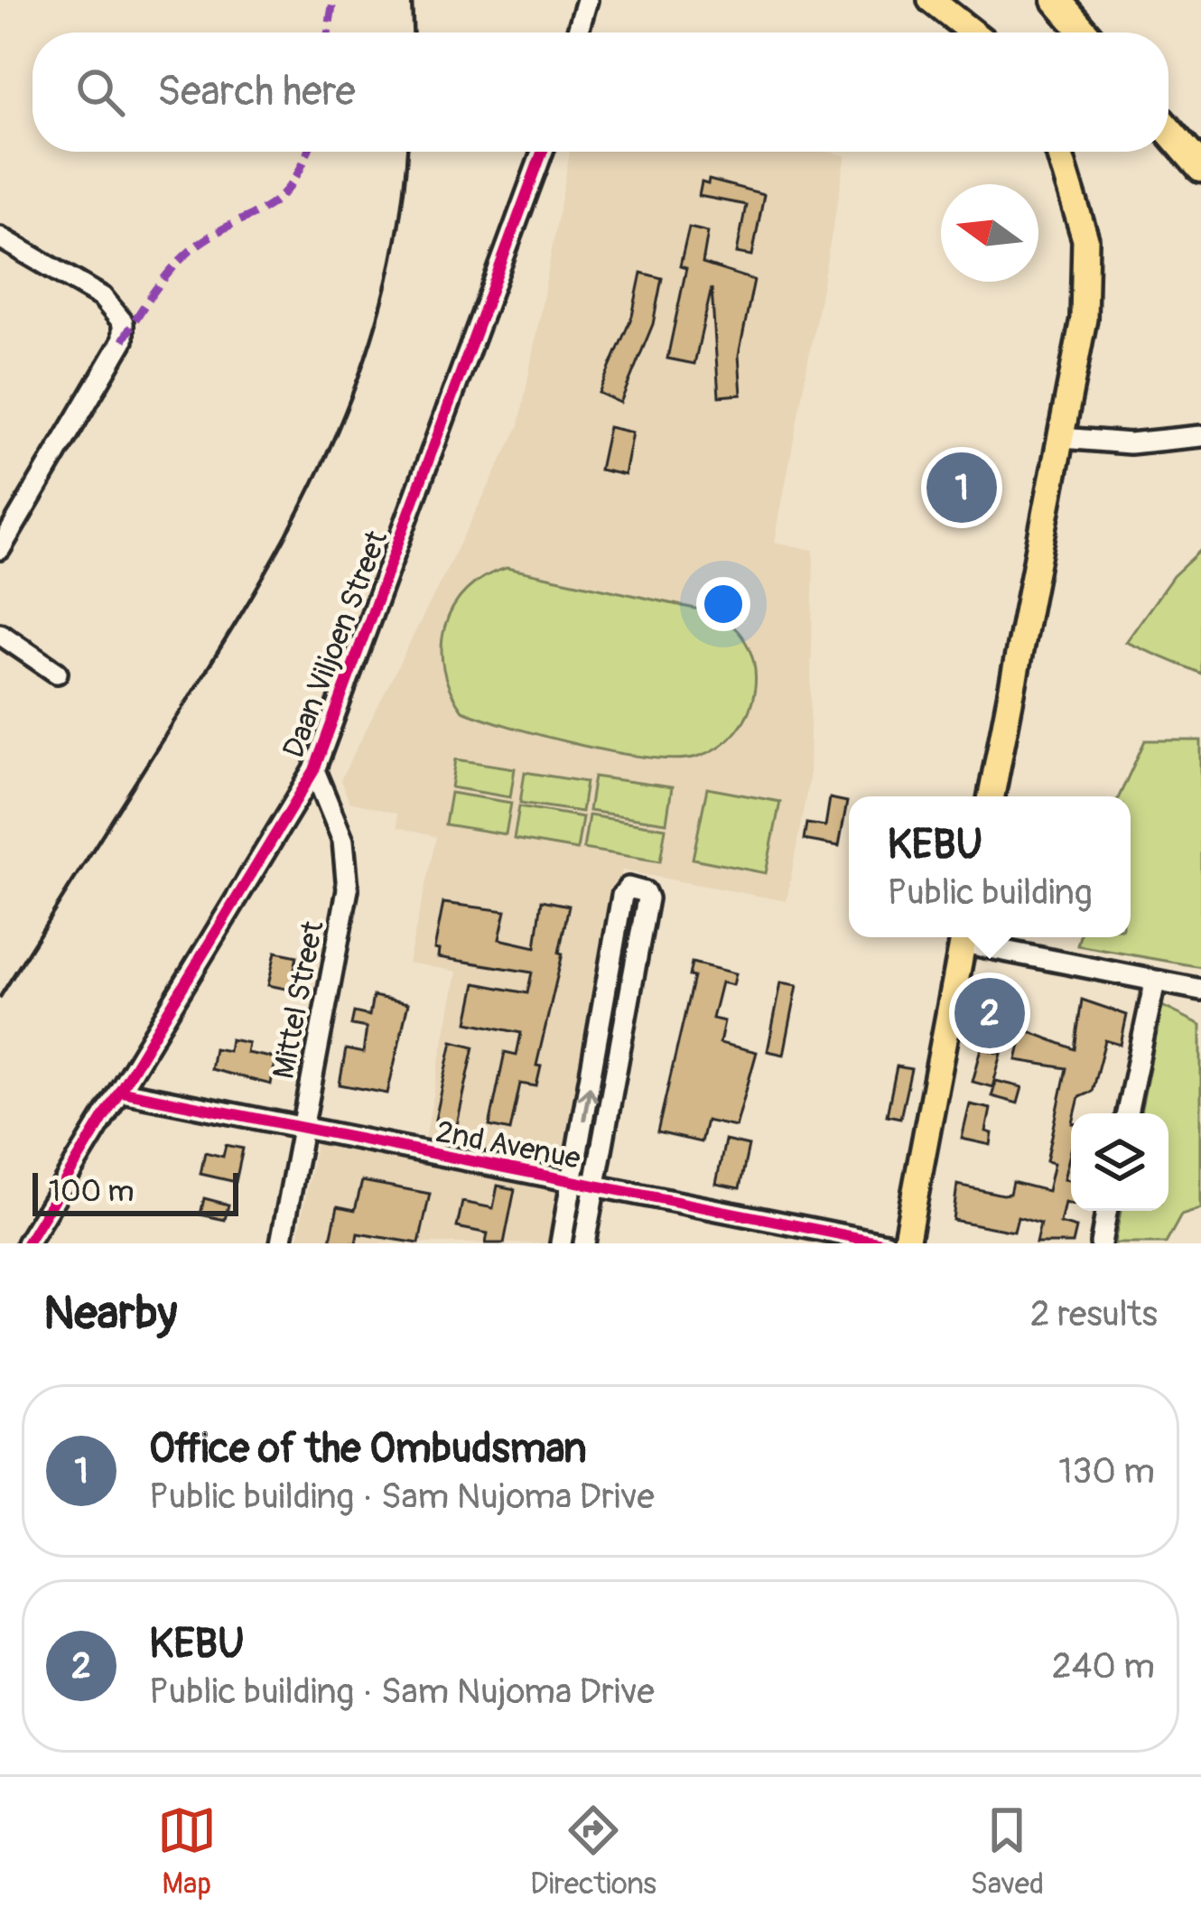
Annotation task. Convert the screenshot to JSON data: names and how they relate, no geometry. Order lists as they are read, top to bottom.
{
  "streets": {
    "street": ["Daan Viljoen Street", "Mittel Street", "2nd Avenue"]
  },
  "crossings": [
    ["Daan Viljoen Street", "Mittel Street"],
    ["Daan Viljoen Street", "2nd Avenue"],
    ["Mittel Street", "2nd Avenue"]
  ],
  "scale_bar": "100 m",
  "north": "left",
  "page": {
    "search": "Search here",
    "pins": ["1", "2"],
    "popup": ["KEBU", "Public building"],
    "scale": "100 m",
    "heading": ["Nearby", "2 results"],
    "list": [
      {
        "mark": "1",
        "name": "Office of the Ombudsman",
        "note": "Public building · Sam Nujoma Drive",
        "value": "130 m"
      },
      {
        "mark": "2",
        "name": "KEBU",
        "note": "Public building · Sam Nujoma Drive",
        "value": "240 m"
      }
    ],
    "nav": ["Map", "Directions", "Saved"]
  }
}
